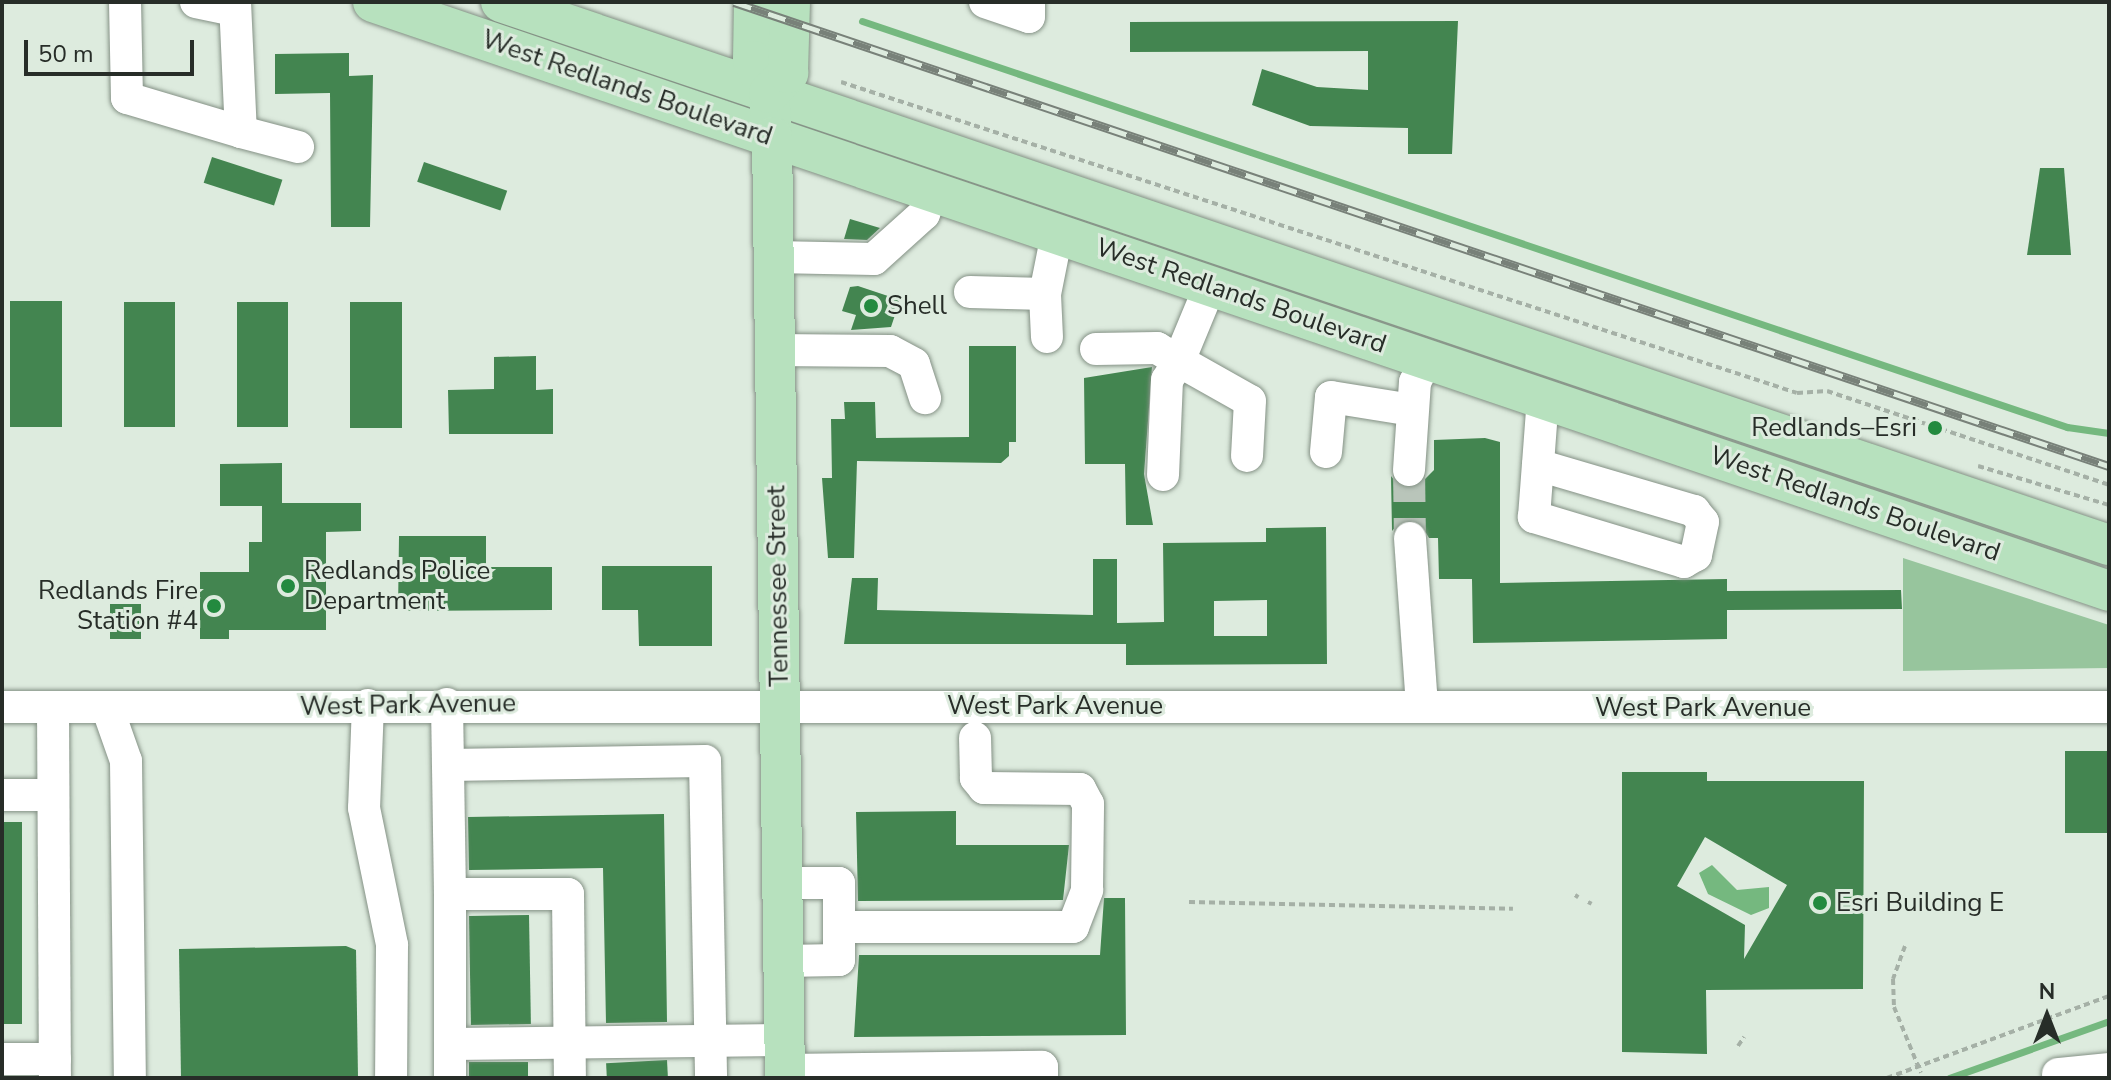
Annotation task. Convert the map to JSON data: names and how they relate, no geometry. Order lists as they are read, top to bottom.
{
  "streets": {
    "main road": ["West Redlands Boulevard", "Tennessee Street"],
    "street": ["West Park Avenue"]
  },
  "crossings": [
    ["West Redlands Boulevard", "Tennessee Street"],
    ["Tennessee Street", "West Park Avenue"]
  ],
  "places": [
    "Shell",
    "Redlands–Esri",
    "Redlands Police Department",
    "Redlands Fire Station #4",
    "Esri Building E"
  ],
  "scale_bar": "50 m",
  "north": "top"
}
